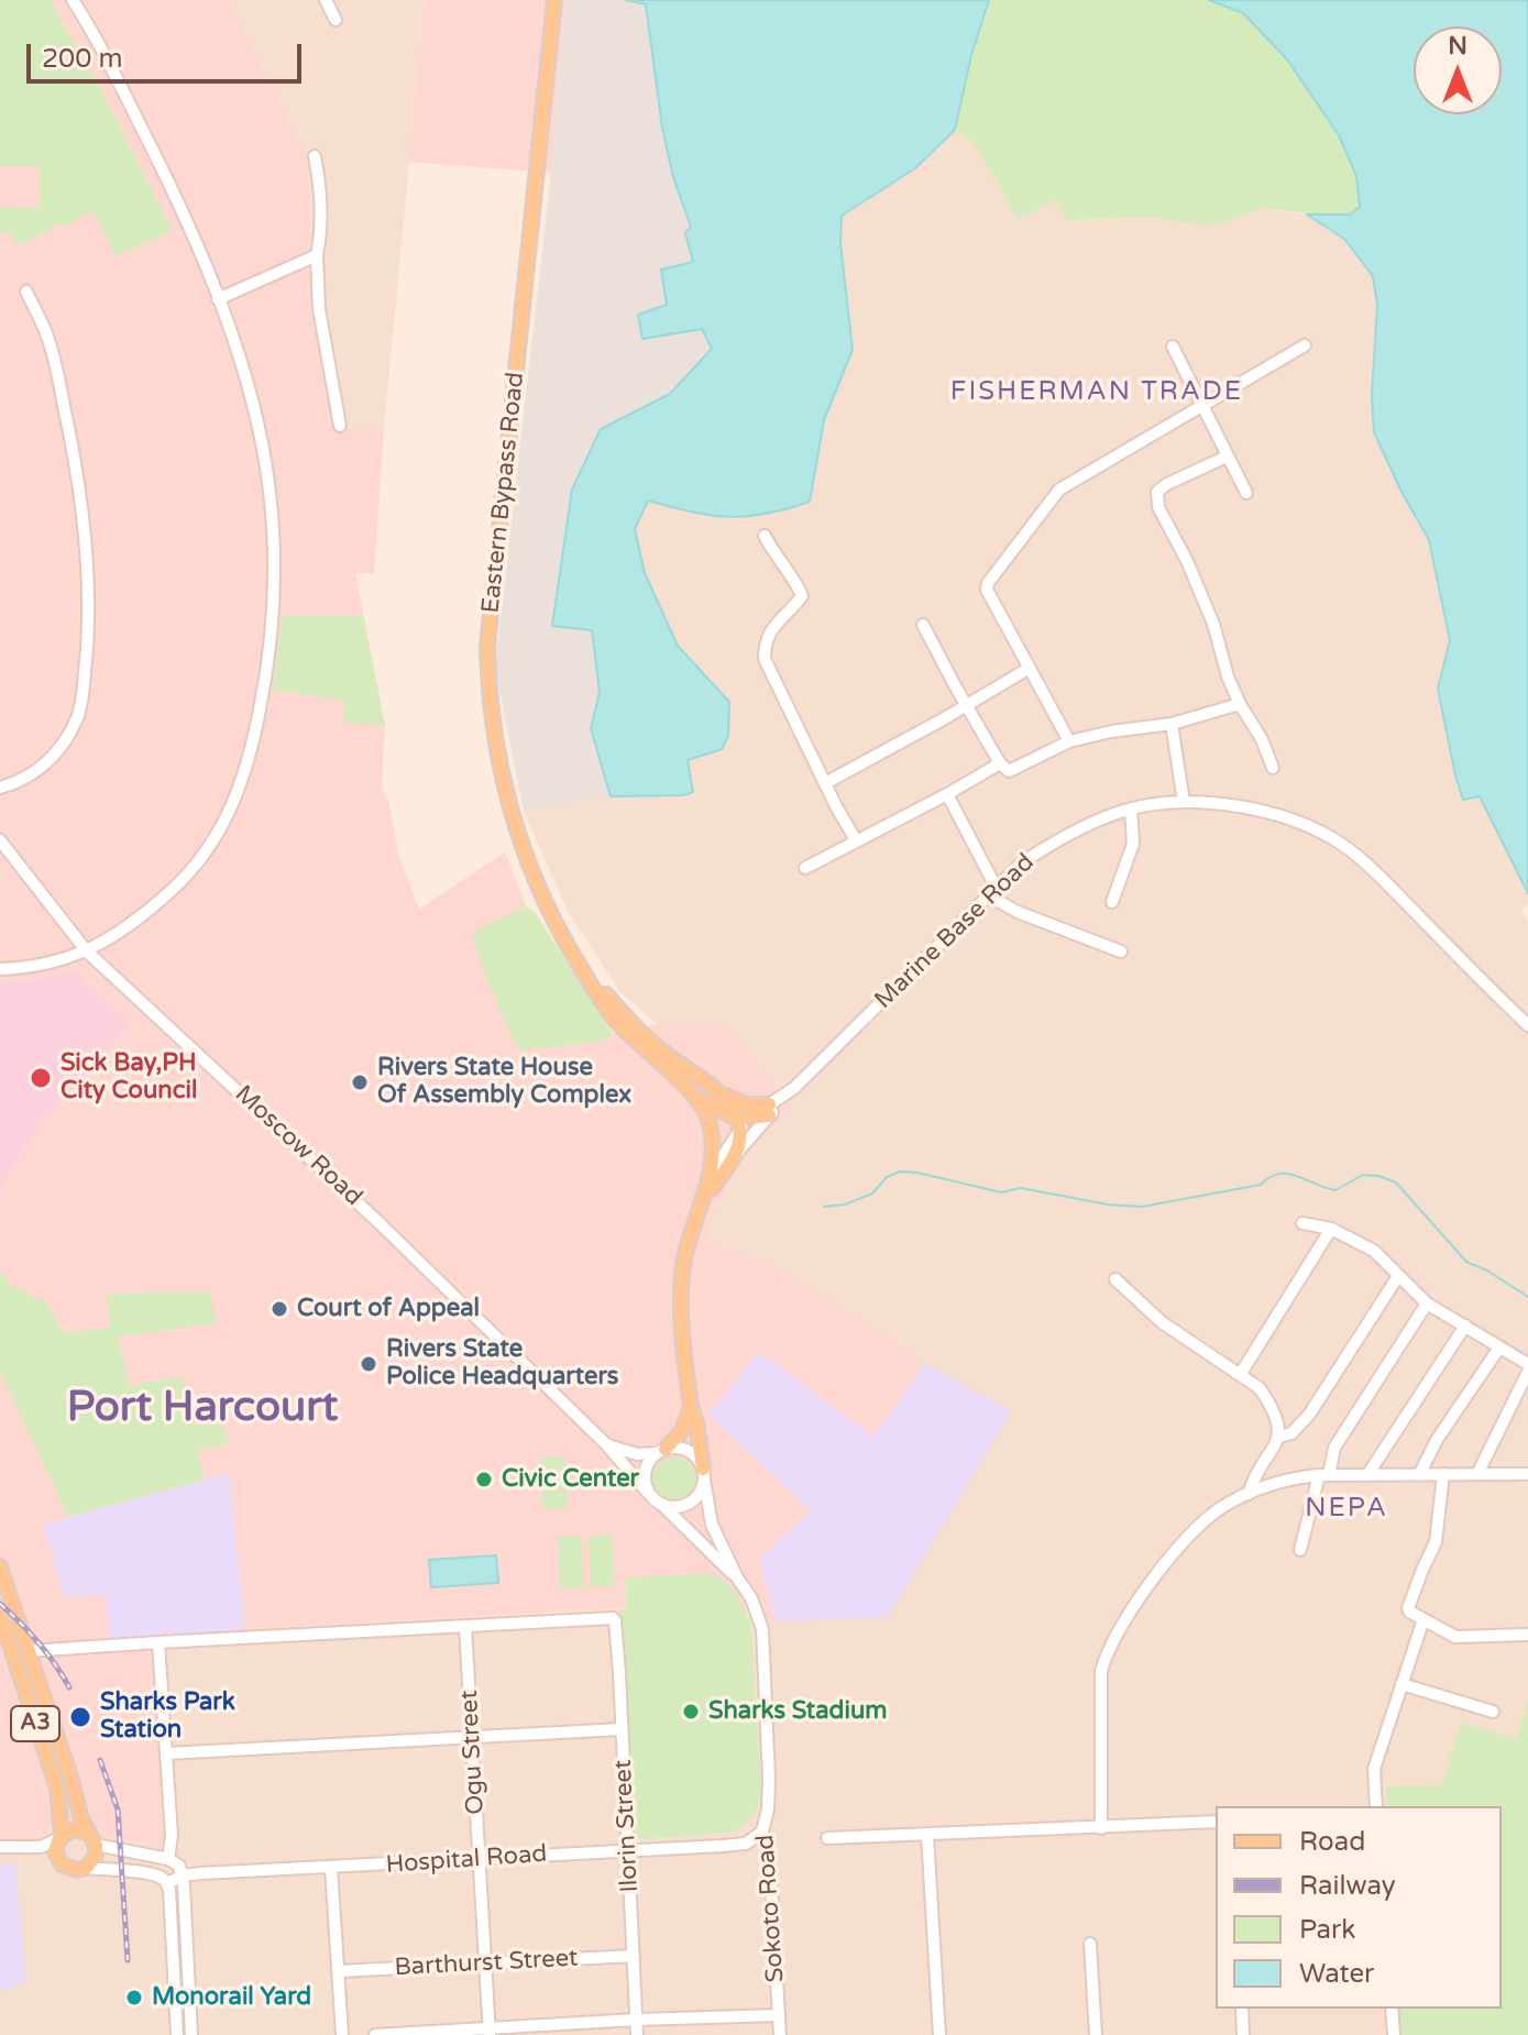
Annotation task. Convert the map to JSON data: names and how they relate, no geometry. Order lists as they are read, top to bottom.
{
  "streets": {
    "main road": ["Eastern Bypass Road", "A3"],
    "street": [
      "Marine Base Road",
      "Moscow Road",
      "Ogu Street",
      "Ilorin Street",
      "Hospital Road",
      "Sokoto Road",
      "Barthurst Street"
    ]
  },
  "crossings": [
    ["Moscow Road", "Sokoto Road"],
    ["Ogu Street", "Ilorin Street"],
    ["Ogu Street", "Hospital Road"],
    ["Ogu Street", "Barthurst Street"],
    ["Ilorin Street", "Hospital Road"],
    ["Ilorin Street", "Barthurst Street"],
    ["Hospital Road", "Sokoto Road"]
  ],
  "districts": ["FISHERMAN TRADE", "Port Harcourt", "NEPA"],
  "places": [
    "Sick Bay,PH City Council",
    "Rivers State House Of Assembly Complex",
    "Court of Appeal",
    "Rivers State Police Headquarters",
    "Civic Center",
    "Sharks Stadium",
    "Sharks Park Station",
    "Monorail Yard"
  ],
  "legend": [
    "Road",
    "Railway",
    "Park",
    "Water"
  ],
  "scale_bar": "200 m",
  "north": "top"
}
